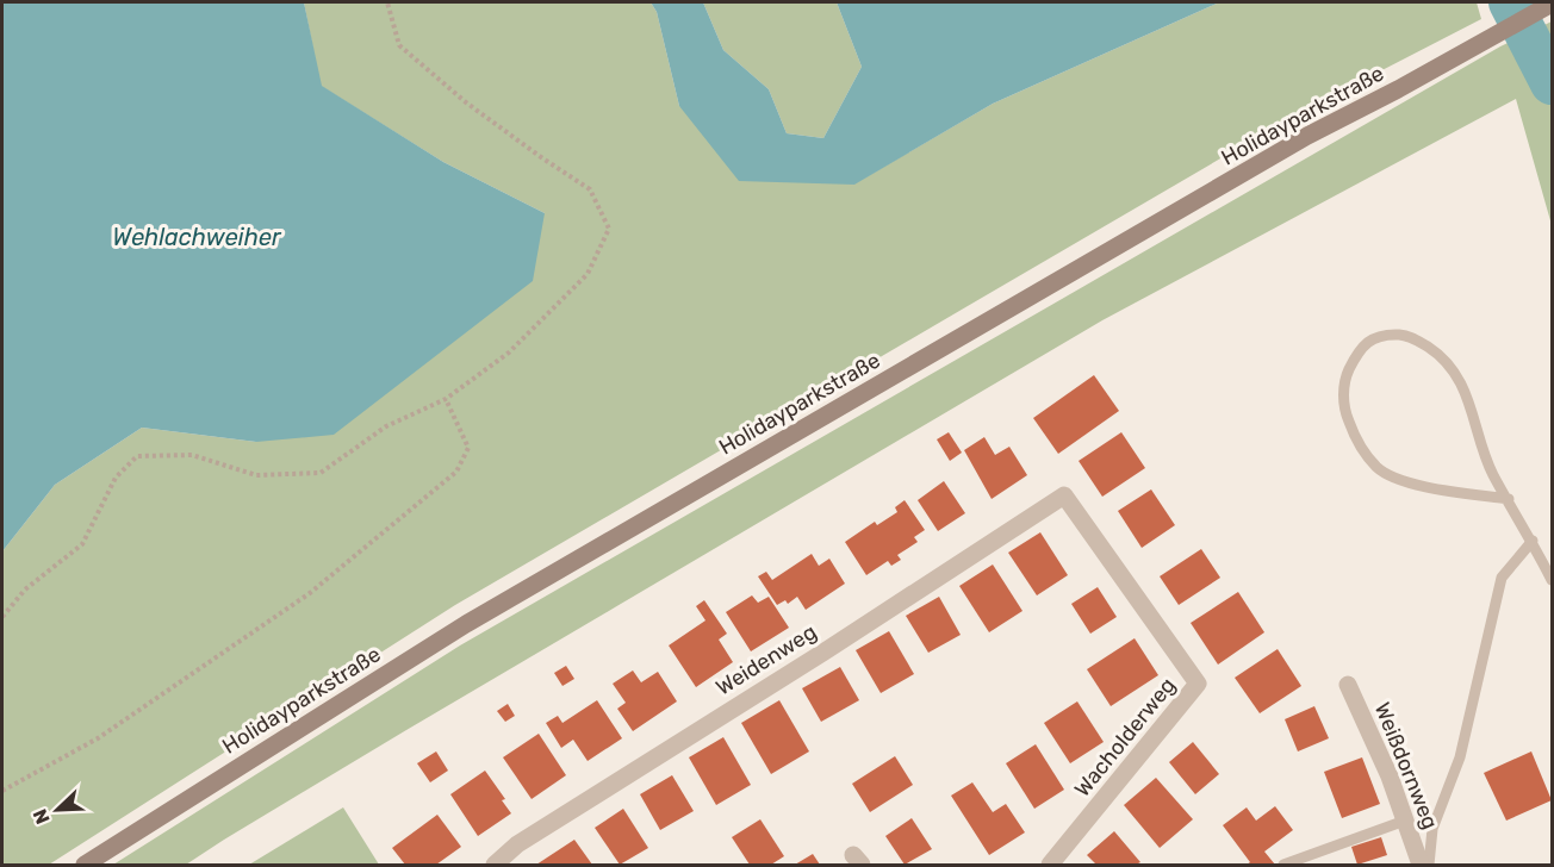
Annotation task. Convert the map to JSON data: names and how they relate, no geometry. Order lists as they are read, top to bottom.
{
  "streets": {
    "main road": ["Holidayparkstraße"],
    "street": ["Weidenweg", "Wacholderweg", "Weißdornweg"]
  },
  "crossings": [
    ["Weidenweg", "Wacholderweg"]
  ],
  "water": ["Wehlachweiher"],
  "north": "bottom left"
}
